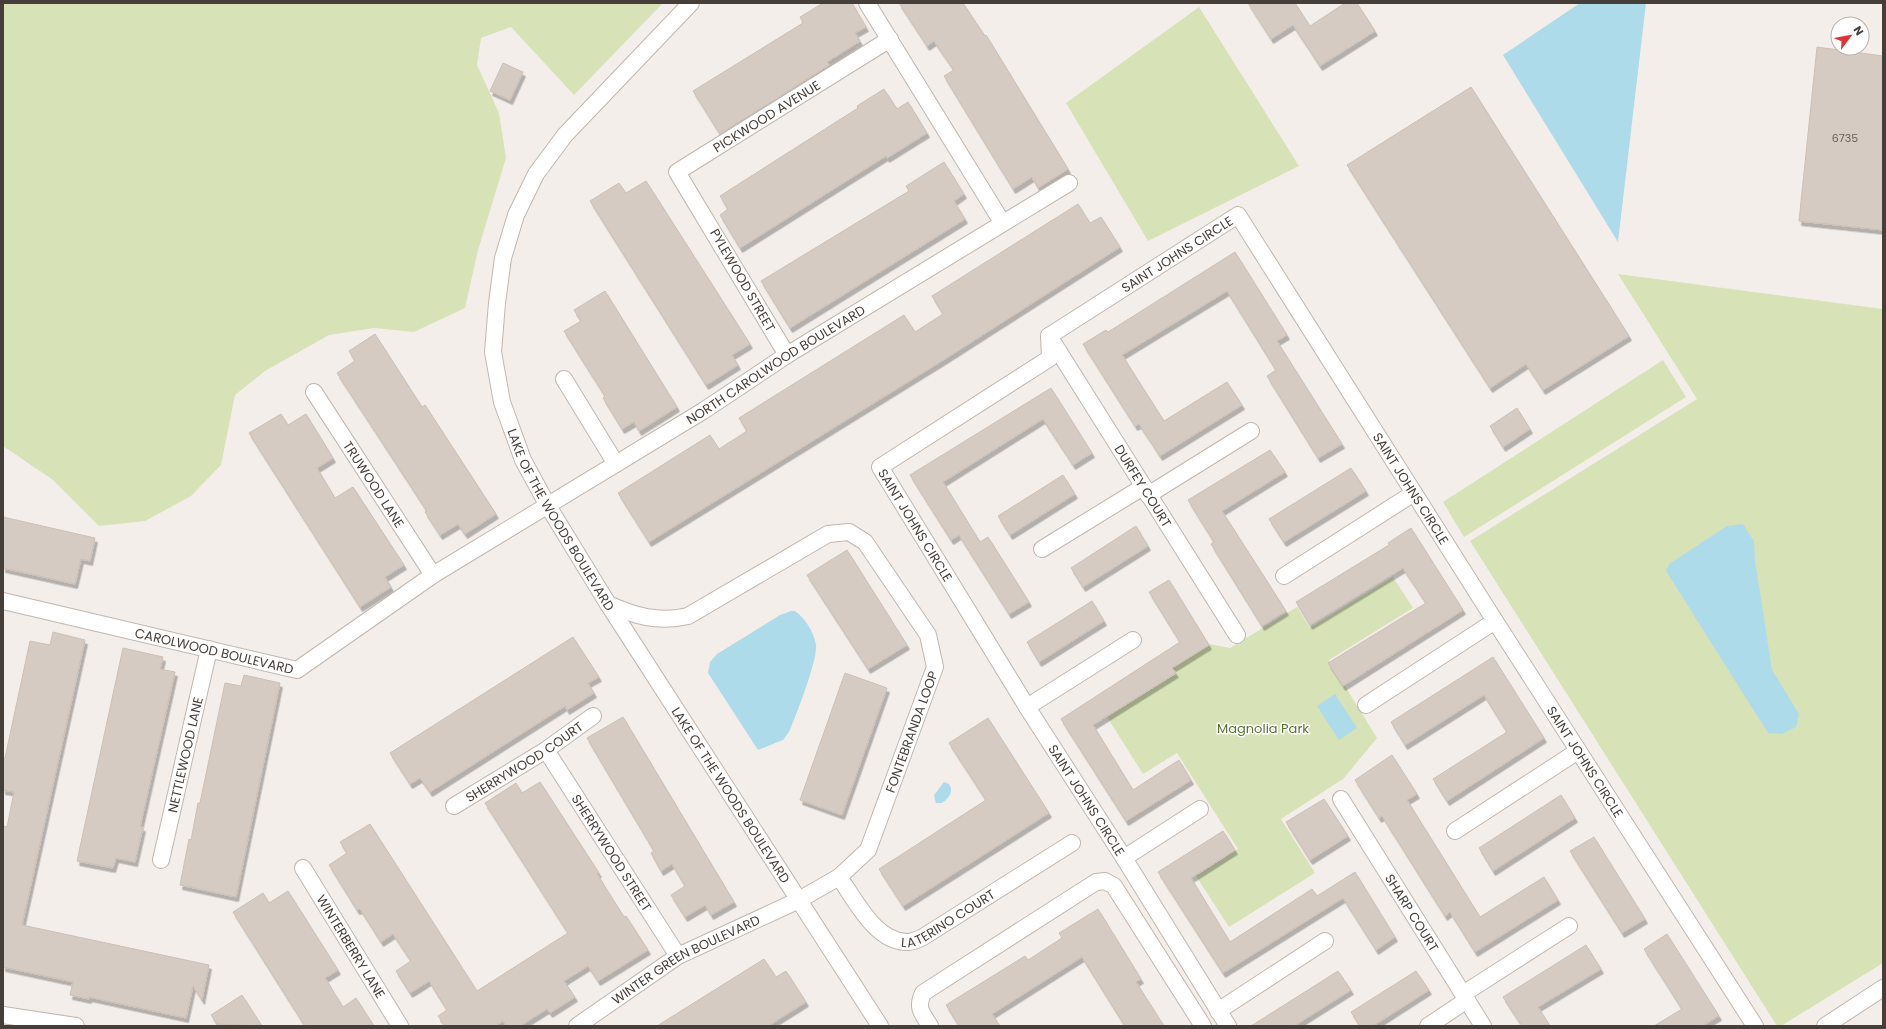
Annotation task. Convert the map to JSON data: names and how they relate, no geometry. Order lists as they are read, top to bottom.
{
  "streets": {
    "street": [
      "PICKWOOD AVENUE",
      "SAINT JOHNS CIRCLE",
      "PYLEWOOD STREET",
      "NORTH CAROLWOOD BOULEVARD",
      "TRUWOOD LANE",
      "DURFEY COURT",
      "LAKE OF THE WOODS BOULEVARD",
      "CAROLWOOD BOULEVARD",
      "FONTEBRANDA LOOP",
      "NETTLEWOOD LANE",
      "SHERRYWOOD COURT",
      "SHERRYWOOD STREET",
      "SHARP COURT",
      "LATERINO COURT",
      "WINTERBERRY LANE",
      "WINTER GREEN BOULEVARD"
    ]
  },
  "crossings": [
    ["PICKWOOD AVENUE", "PYLEWOOD STREET"],
    ["SAINT JOHNS CIRCLE", "DURFEY COURT"],
    ["PYLEWOOD STREET", "NORTH CAROLWOOD BOULEVARD"],
    ["NORTH CAROLWOOD BOULEVARD", "LAKE OF THE WOODS BOULEVARD"],
    ["NORTH CAROLWOOD BOULEVARD", "CAROLWOOD BOULEVARD"],
    ["TRUWOOD LANE", "CAROLWOOD BOULEVARD"],
    ["LAKE OF THE WOODS BOULEVARD", "CAROLWOOD BOULEVARD"],
    ["LAKE OF THE WOODS BOULEVARD", "FONTEBRANDA LOOP"],
    ["LAKE OF THE WOODS BOULEVARD", "WINTER GREEN BOULEVARD"],
    ["CAROLWOOD BOULEVARD", "NETTLEWOOD LANE"],
    ["FONTEBRANDA LOOP", "LATERINO COURT"],
    ["FONTEBRANDA LOOP", "WINTER GREEN BOULEVARD"],
    ["SHERRYWOOD COURT", "SHERRYWOOD STREET"],
    ["SHERRYWOOD STREET", "WINTER GREEN BOULEVARD"]
  ],
  "parks": ["Magnolia Park"],
  "house_numbers": ["6735"],
  "north": "top right"
}
